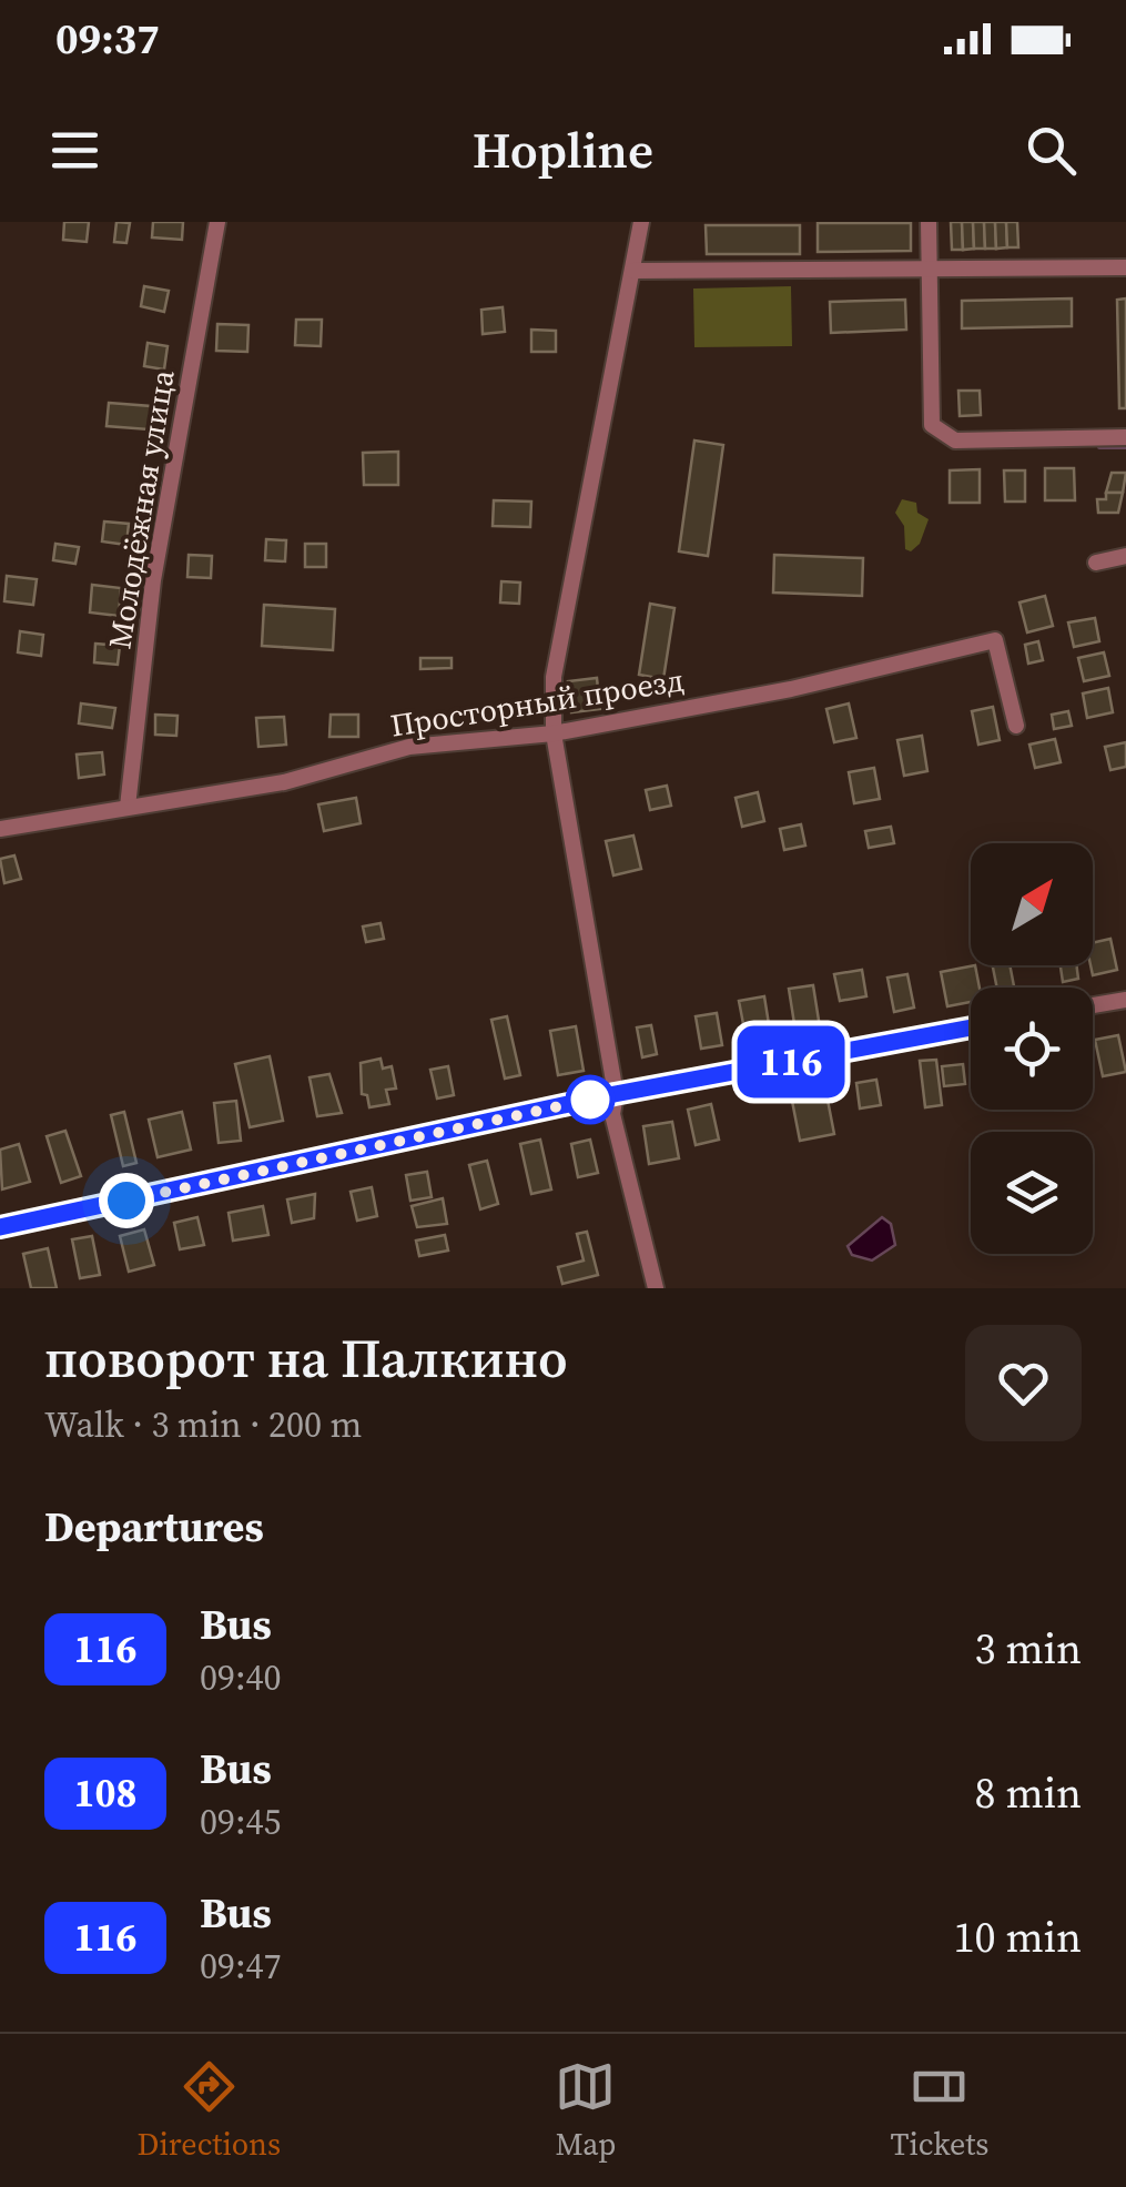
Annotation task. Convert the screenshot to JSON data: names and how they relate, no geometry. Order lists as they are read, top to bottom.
{
  "streets": {
    "street": ["Молодёжная улица", "Просторный проезд"]
  },
  "crossings": [
    ["Молодёжная улица", "Просторный проезд"]
  ],
  "lines": ["bus line 116"],
  "north": "top right",
  "page": {
    "status": "09:37",
    "header": "Hopline",
    "on_map": "116",
    "heading": [
      ["поворот на Палкино", "Walk · 3 min · 200 m"],
      "Departures"
    ],
    "list": [
      {
        "mark": "116",
        "name": "Bus",
        "note": "09:40",
        "value": "3 min"
      },
      {
        "mark": "108",
        "name": "Bus",
        "note": "09:45",
        "value": "8 min"
      },
      {
        "mark": "116",
        "name": "Bus",
        "note": "09:47",
        "value": "10 min"
      }
    ],
    "tabs": ["Directions", "Map", "Tickets"]
  }
}
